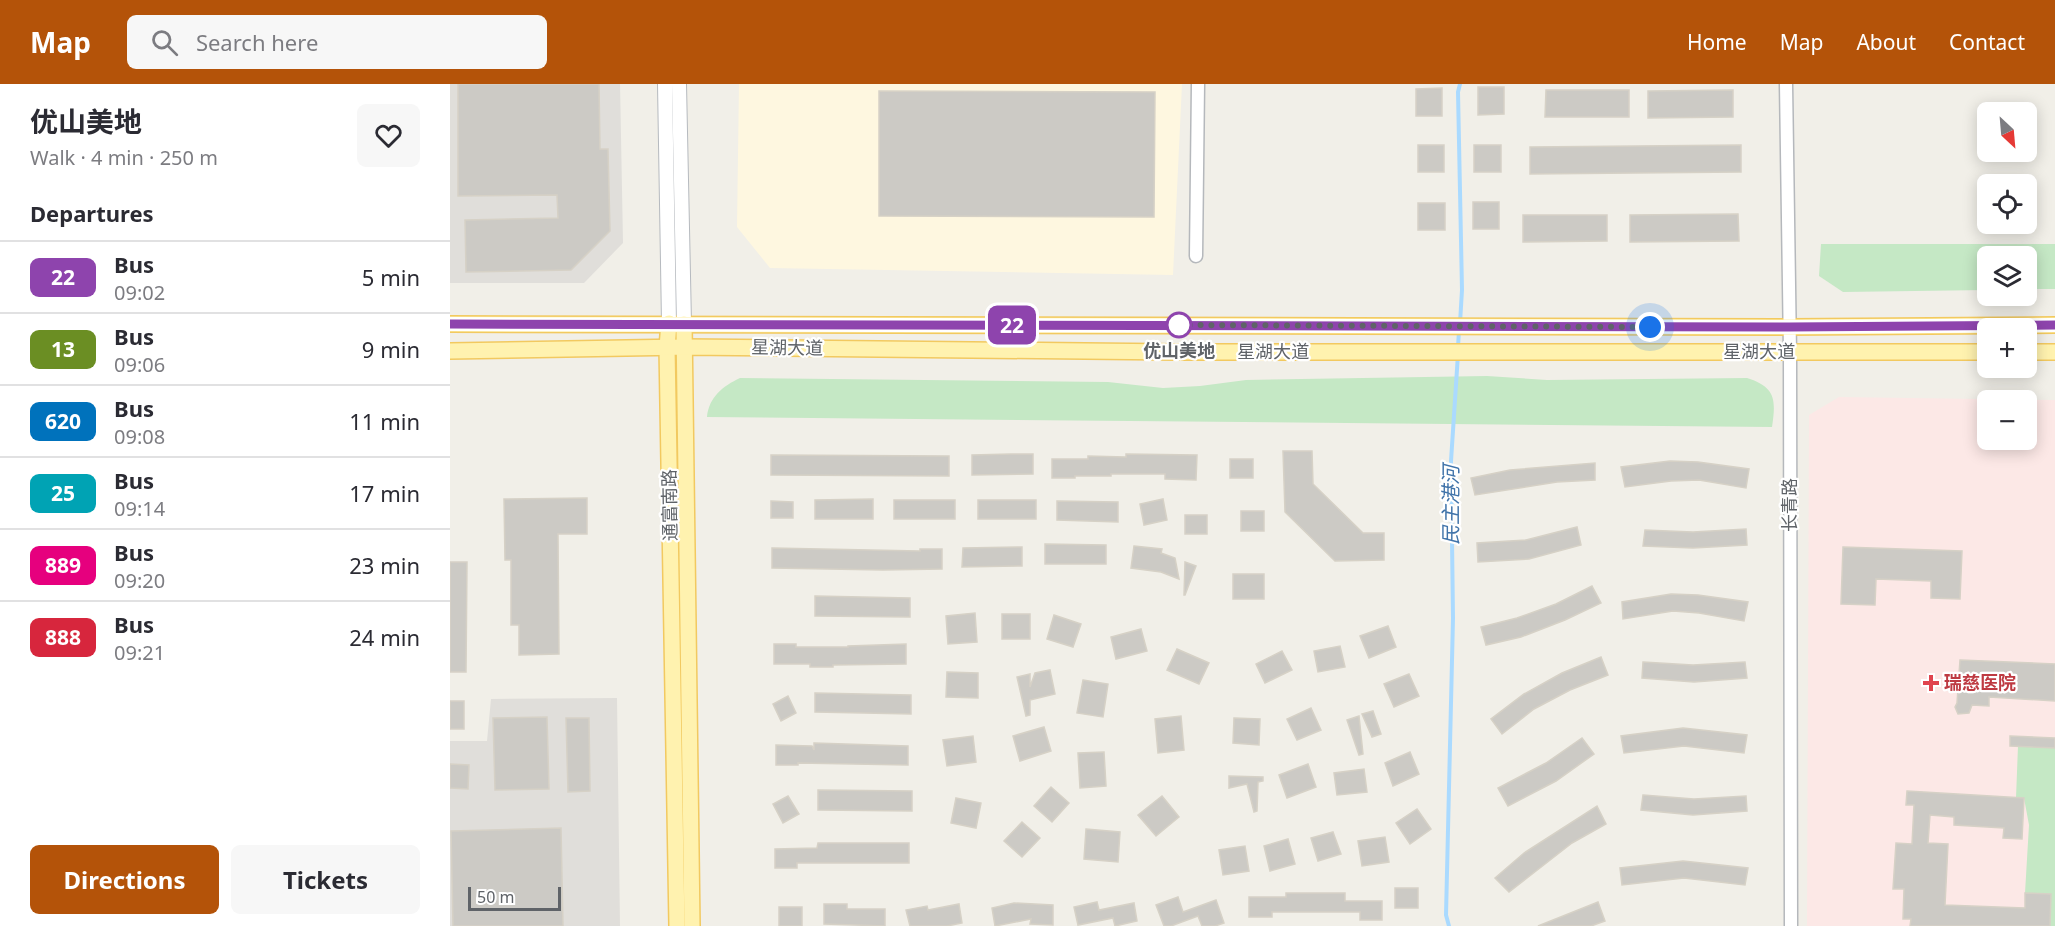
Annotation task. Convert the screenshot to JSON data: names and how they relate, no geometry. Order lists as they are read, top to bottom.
{
  "streets": {
    "main road": ["星湖大道", "通富南路"],
    "street": ["长青路"]
  },
  "crossings": [
    ["星湖大道", "通富南路"],
    ["星湖大道", "长青路"]
  ],
  "water": ["民主港河"],
  "places": {
    "other": ["优山美地"],
    "health": ["瑞慈医院"]
  },
  "lines": ["bus line 22"],
  "scale_bar": "50 m",
  "north": "bottom right",
  "page": {
    "header": "Map",
    "search": "Search here",
    "nav": [
      "Home",
      "Map",
      "About",
      "Contact"
    ],
    "heading": [
      ["优山美地", "Walk · 4 min · 250 m"],
      "Departures"
    ],
    "on_map": "22",
    "map_buttons": ["+", "−"],
    "list": [
      {
        "mark": "22",
        "name": "Bus",
        "note": "09:02",
        "value": "5 min"
      },
      {
        "mark": "13",
        "name": "Bus",
        "note": "09:06",
        "value": "9 min"
      },
      {
        "mark": "620",
        "name": "Bus",
        "note": "09:08",
        "value": "11 min"
      },
      {
        "mark": "25",
        "name": "Bus",
        "note": "09:14",
        "value": "17 min"
      },
      {
        "mark": "889",
        "name": "Bus",
        "note": "09:20",
        "value": "23 min"
      },
      {
        "mark": "888",
        "name": "Bus",
        "note": "09:21",
        "value": "24 min"
      }
    ],
    "buttons": ["Directions", "Tickets"],
    "scale": "50 m"
  }
}
